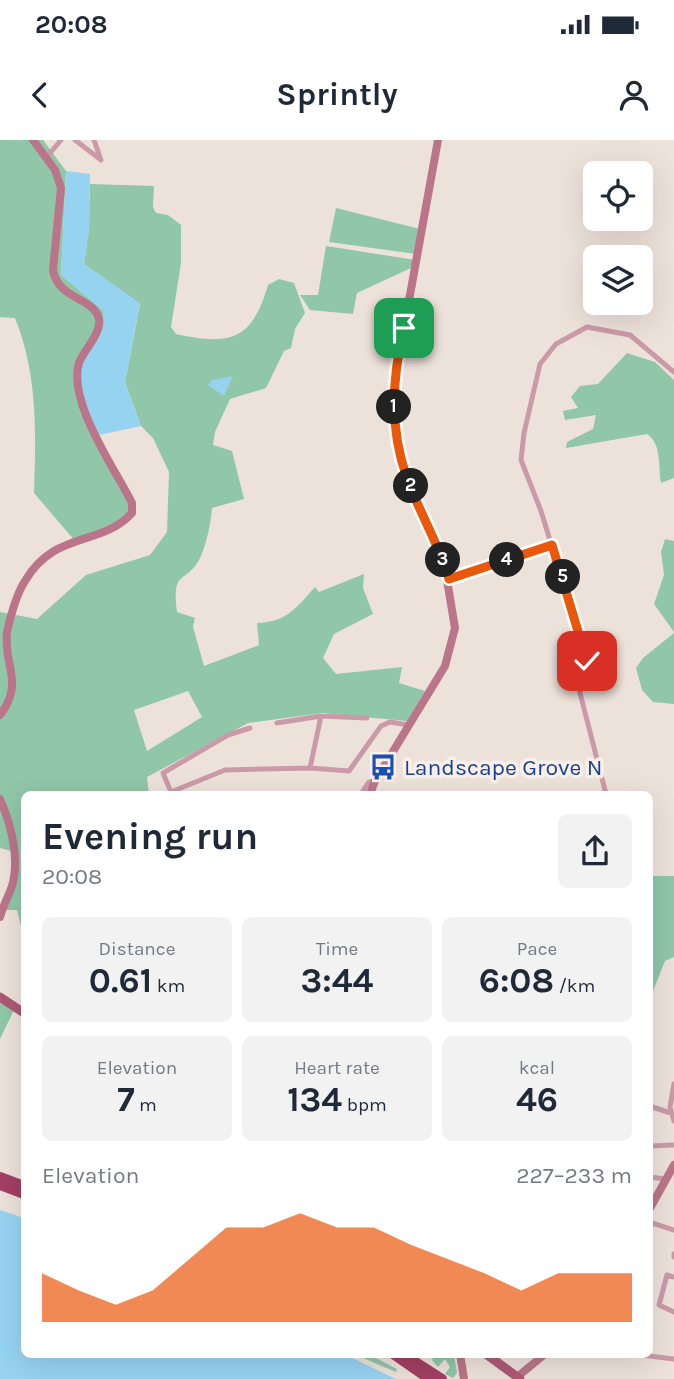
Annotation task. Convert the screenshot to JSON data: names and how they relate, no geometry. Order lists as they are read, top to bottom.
{
  "places": {
    "bus stop": ["Landscape Grove N"]
  },
  "page": {
    "status": "20:08",
    "header": "Sprintly",
    "pins": [
      "1",
      "2",
      "3",
      "4",
      "5"
    ],
    "heading": ["Evening run", "20:08"],
    "stats": [
      ["Distance", "0.61 km"],
      ["Time", "3:44"],
      ["Pace", "6:08 /km"],
      ["Elevation", "7 m"],
      ["Heart rate", "134 bpm"],
      ["kcal", "46"]
    ],
    "chart": ["Elevation", "227–233 m"]
  }
}
